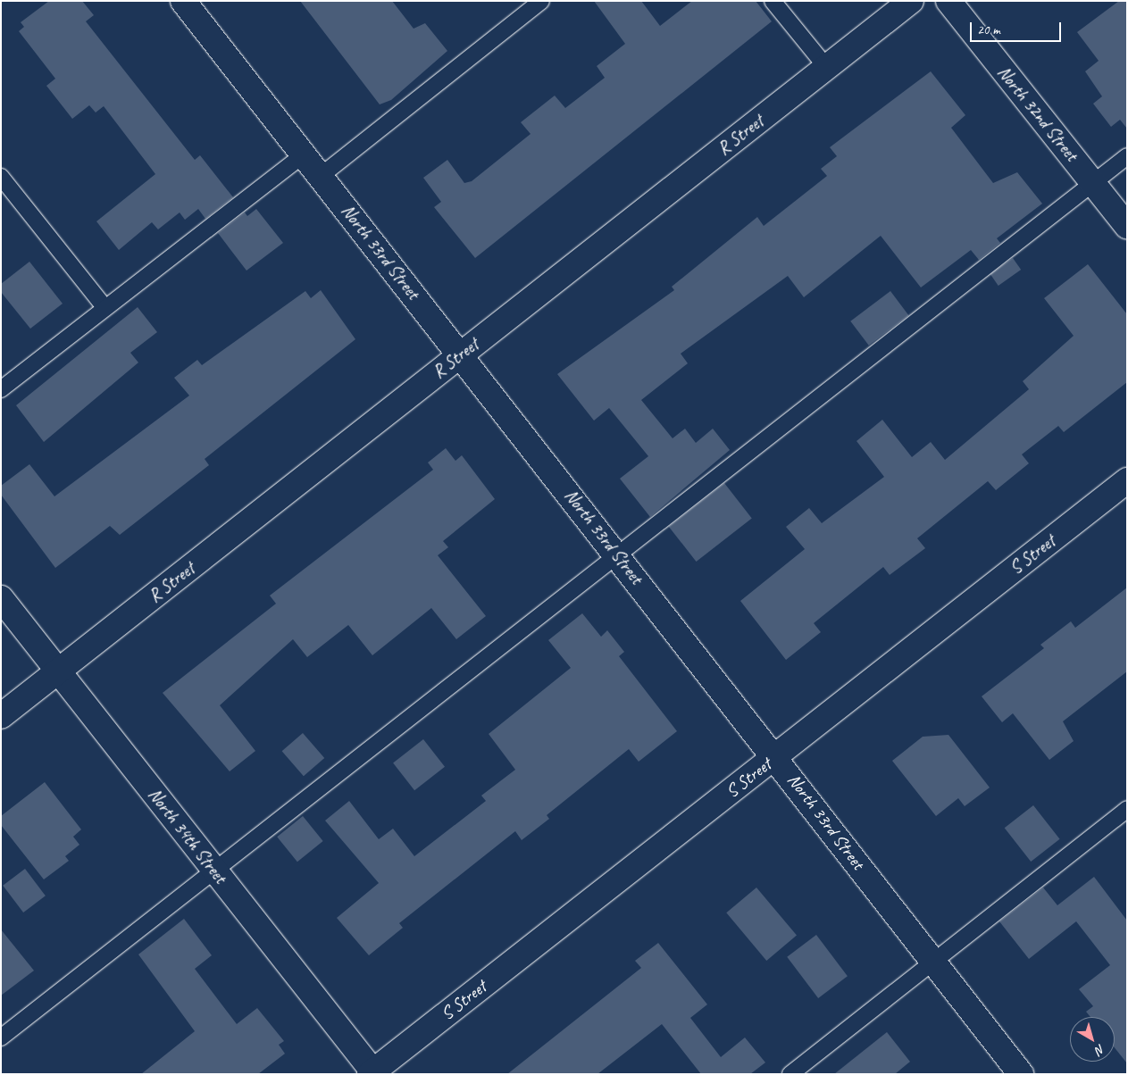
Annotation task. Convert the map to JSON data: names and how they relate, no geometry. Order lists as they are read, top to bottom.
{
  "streets": {
    "street": [
      "North 32nd Street",
      "R Street",
      "North 33rd Street",
      "S Street",
      "North 34th Street"
    ]
  },
  "crossings": [
    ["R Street", "North 33rd Street"],
    ["R Street", "North 34th Street"],
    ["North 33rd Street", "S Street"],
    ["S Street", "North 34th Street"]
  ],
  "scale_bar": "20 m",
  "north": "bottom right"
}
